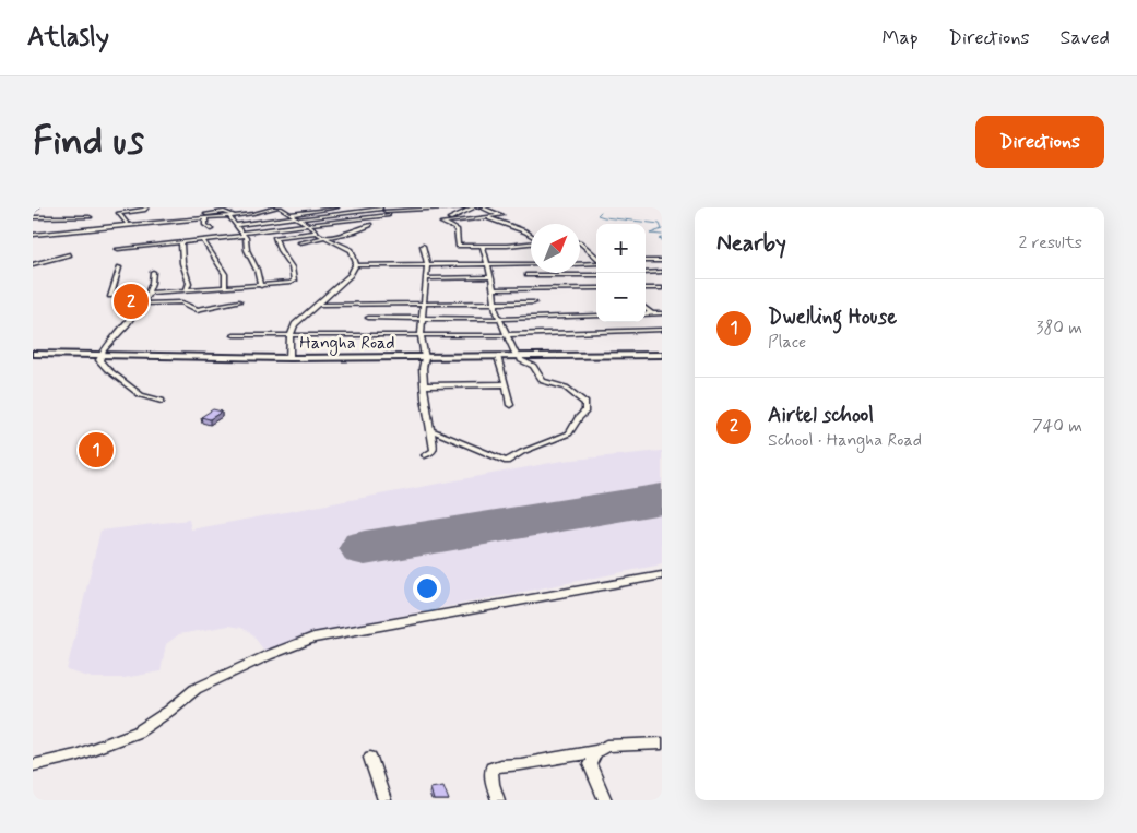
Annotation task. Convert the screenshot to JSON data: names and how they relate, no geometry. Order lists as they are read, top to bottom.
{
  "streets": {
    "highway": ["Hangha Road"]
  },
  "north": "top right",
  "page": {
    "header": "Atlasly",
    "nav": ["Map", "Directions", "Saved"],
    "buttons": "Directions",
    "title": "Find us",
    "heading": ["Nearby", "2 results"],
    "map_buttons": ["+", "−"],
    "list": [
      {
        "mark": "1",
        "name": "Dwelling House",
        "note": "Place",
        "value": "380 m"
      },
      {
        "mark": "2",
        "name": "Airtel school",
        "note": "School · Hangha Road",
        "value": "740 m"
      }
    ],
    "pins": ["2", "1"]
  }
}
